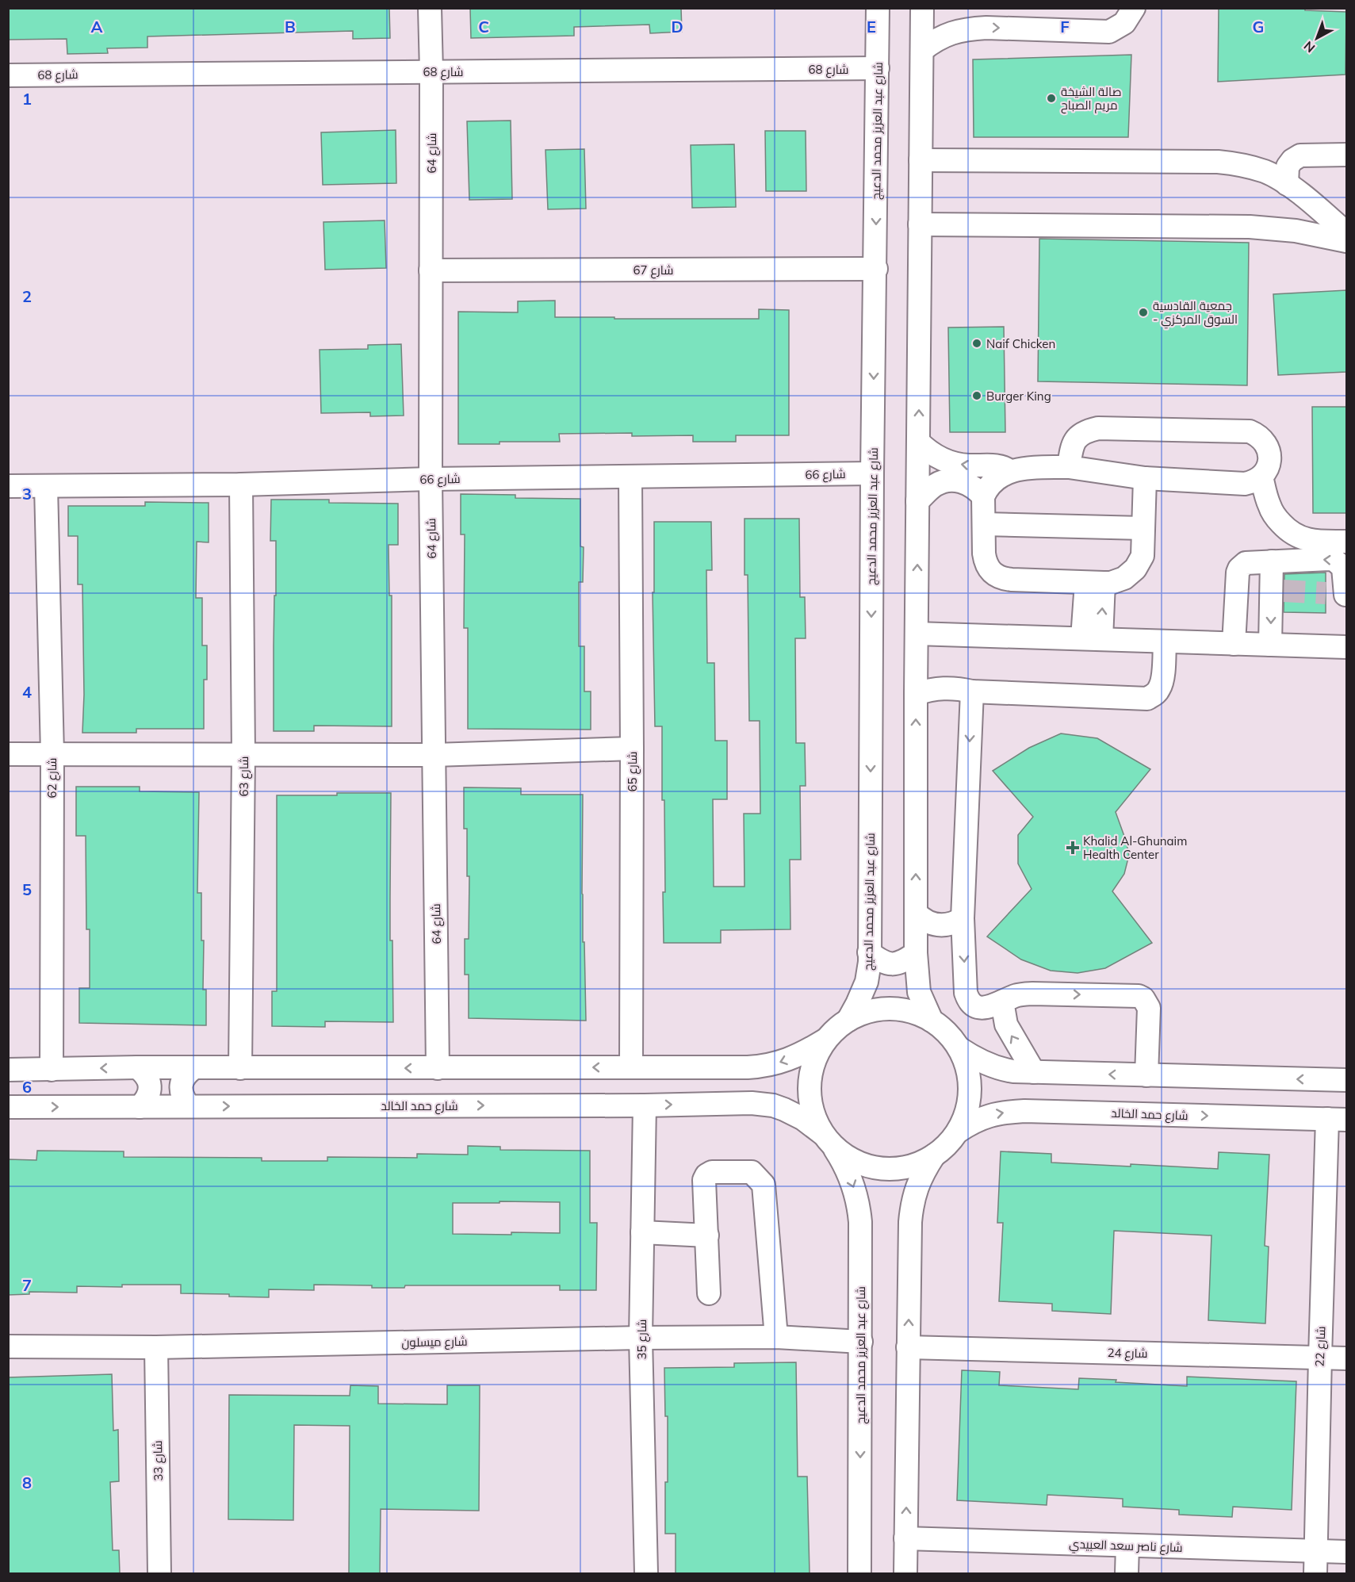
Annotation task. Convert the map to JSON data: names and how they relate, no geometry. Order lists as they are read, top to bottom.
{
  "streets": {
    "street": [
      "شارع 68",
      "شارع عبد العزيز محمد الدعيج",
      "شارع 64",
      "شارع 67",
      "شارع 66",
      "شارع 65",
      "شارع 63",
      "شارع 62",
      "شارع حمد الخالد",
      "شارع 35",
      "شارع ميسلون",
      "شارع 22",
      "شارع 24",
      "شارع 33",
      "شارع ناصر سعد العبيدي"
    ]
  },
  "crossings": [
    ["شارع 68", "شارع عبد العزيز محمد الدعيج"],
    ["شارع 68", "شارع 64"],
    ["شارع عبد العزيز محمد الدعيج", "شارع 67"],
    ["شارع عبد العزيز محمد الدعيج", "شارع 66"],
    ["شارع عبد العزيز محمد الدعيج", "شارع حمد الخالد"],
    ["شارع عبد العزيز محمد الدعيج", "شارع ميسلون"],
    ["شارع 64", "شارع 67"],
    ["شارع 64", "شارع 66"],
    ["شارع 66", "شارع 65"],
    ["شارع 66", "شارع 63"],
    ["شارع 66", "شارع 62"],
    ["شارع حمد الخالد", "شارع 35"],
    ["شارع حمد الخالد", "شارع 22"],
    ["شارع 35", "شارع ميسلون"],
    ["شارع ميسلون", "شارع 33"],
    ["شارع 22", "شارع 24"],
    ["شارع 22", "شارع ناصر سعد العبيدي"]
  ],
  "places": {
    "other": [
      "صالة الشيخة مريم الصباح",
      "جمعية القادسية - السوق المركزي",
      "Naif Chicken",
      "Burger King"
    ],
    "health": ["Khalid Al-Ghunaim Health Center"]
  },
  "north": "bottom left",
  "grid": {
    "columns": [
      "A",
      "B",
      "C",
      "D",
      "E",
      "F",
      "G"
    ],
    "rows": [
      "1",
      "2",
      "3",
      "4",
      "5",
      "6",
      "7",
      "8"
    ]
  }
}
